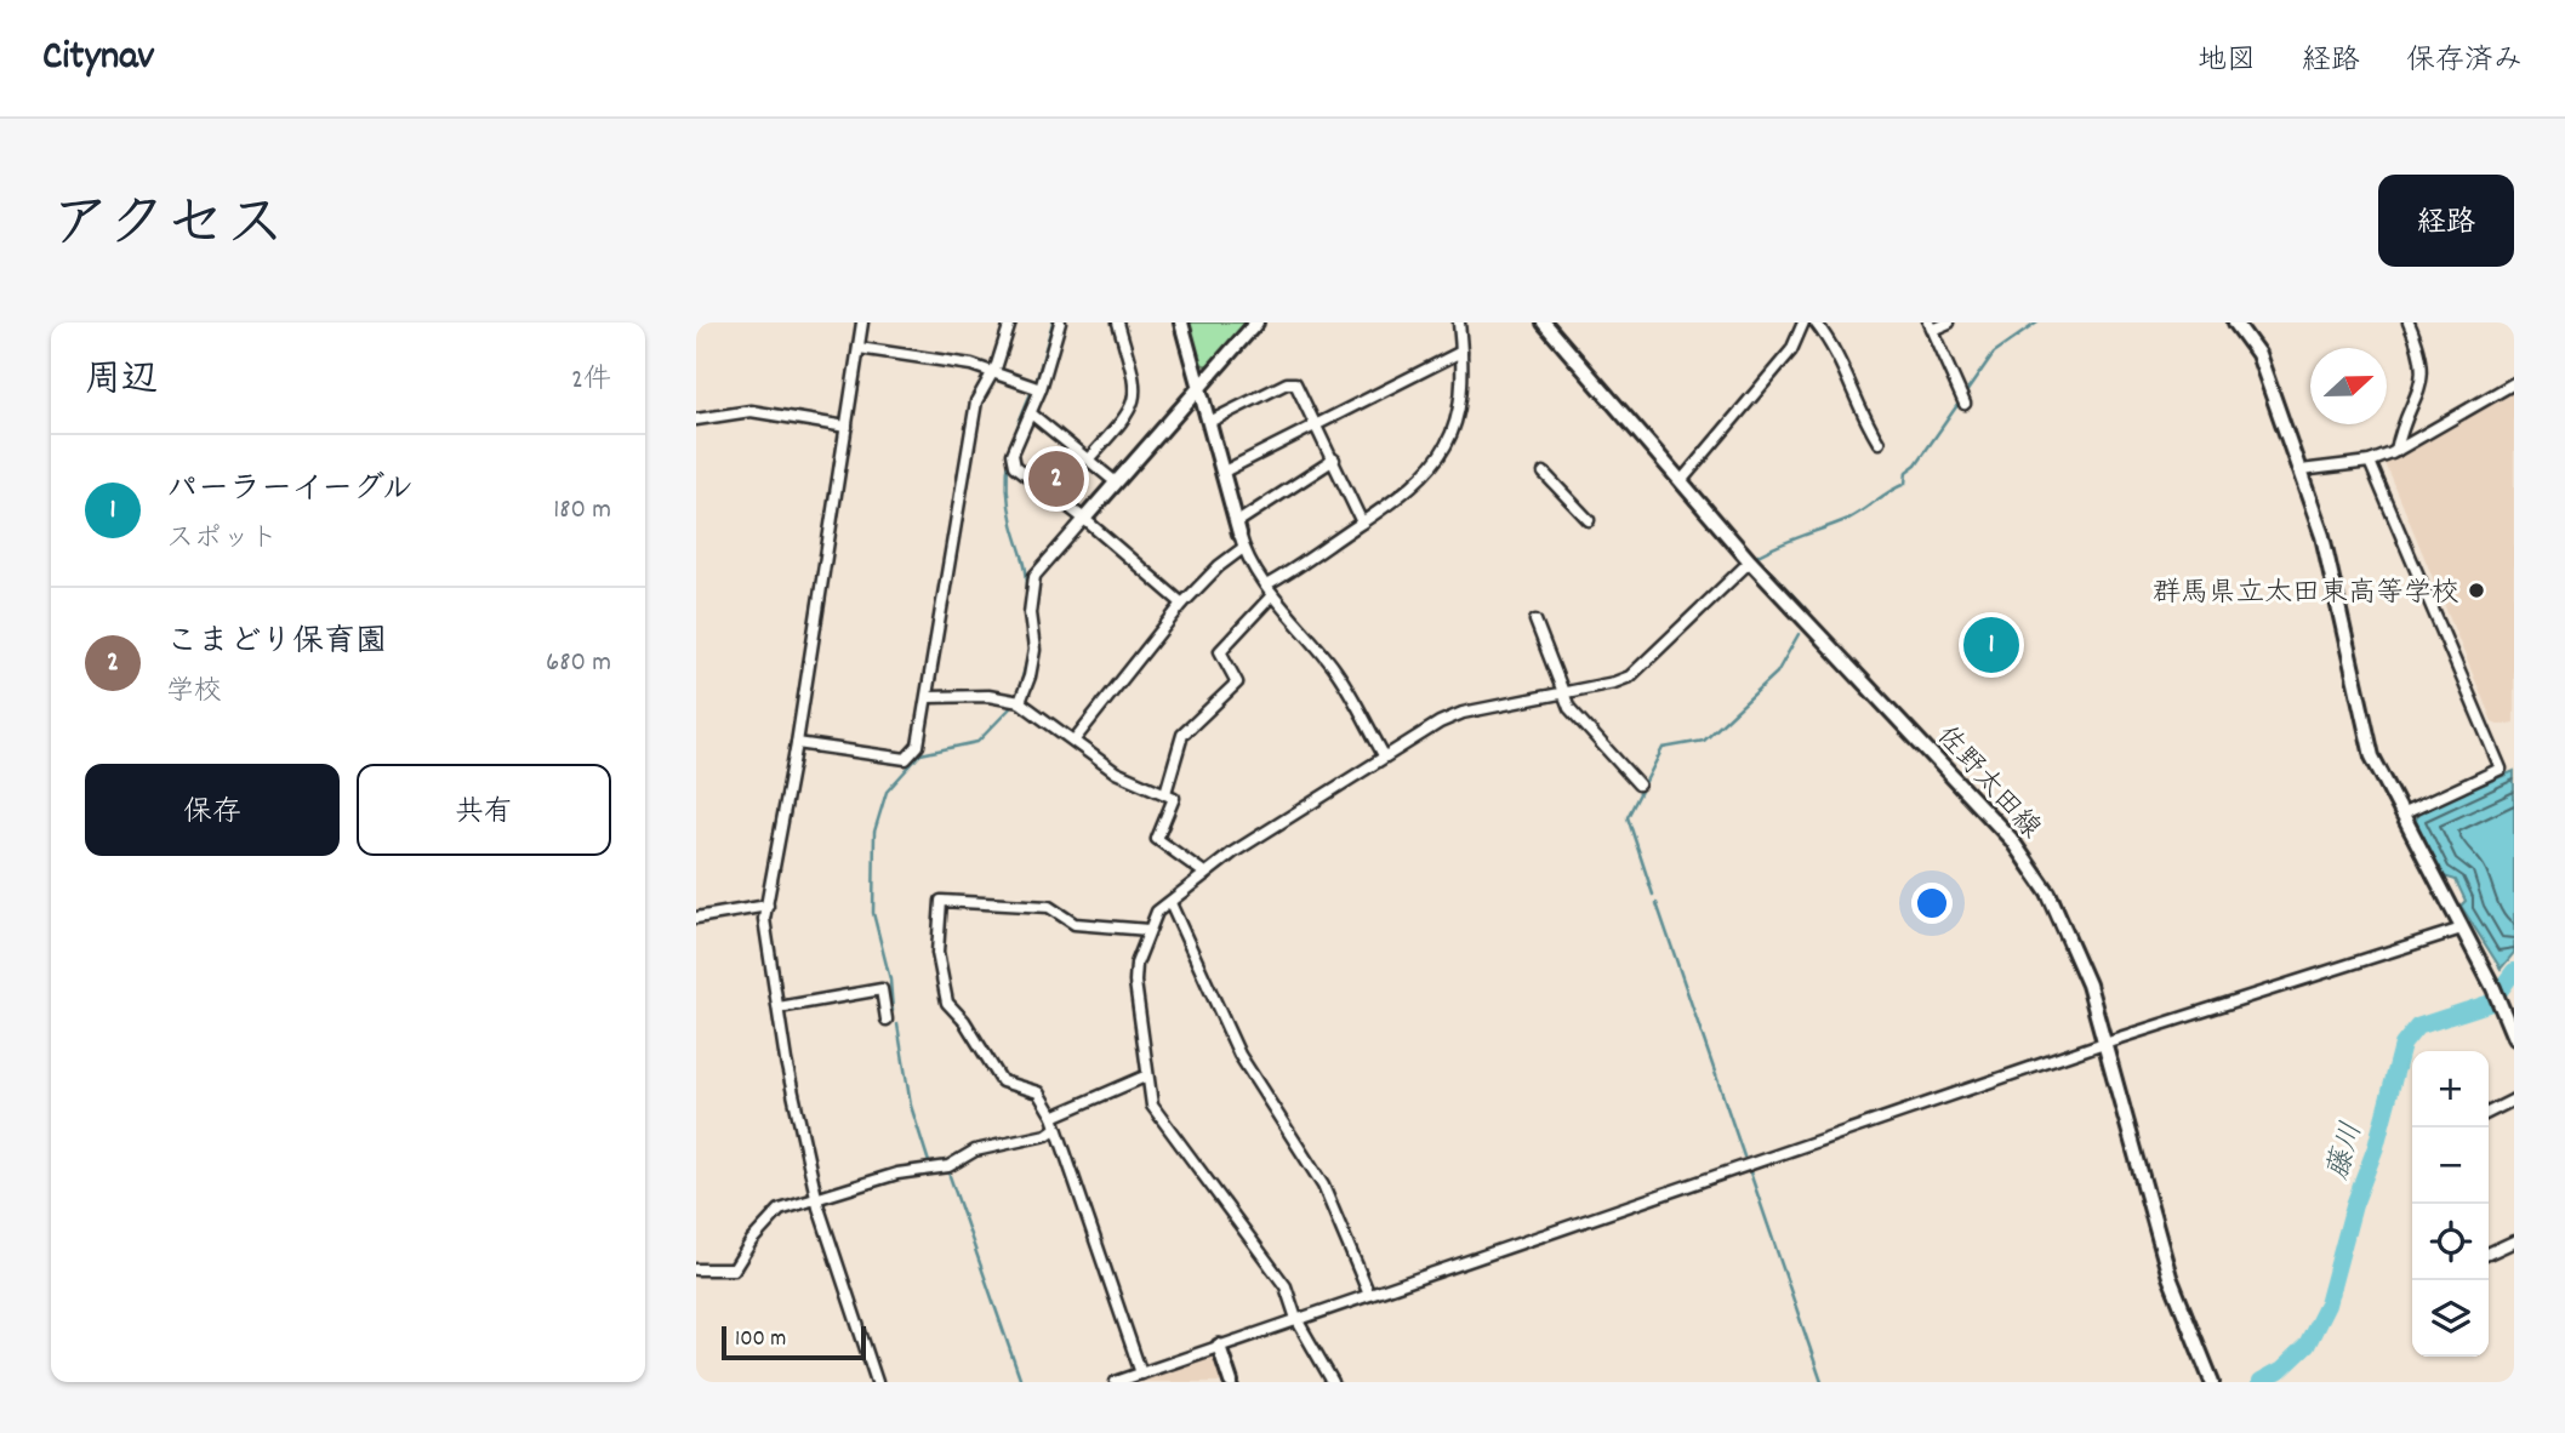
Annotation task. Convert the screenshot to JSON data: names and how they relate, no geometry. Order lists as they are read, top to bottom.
{
  "streets": {
    "street": ["佐野太田線"]
  },
  "water": ["藤川"],
  "places": ["群馬県立太田東高等学校"],
  "scale_bar": "100 m",
  "north": "right",
  "page": {
    "header": "Citynav",
    "nav": ["地図", "経路", "保存済み"],
    "title": "アクセス",
    "buttons": [
      "経路",
      ["保存", "共有"]
    ],
    "heading": ["周辺", "2件"],
    "list": [
      {
        "mark": "1",
        "name": "パーラーイーグル",
        "note": "スポット",
        "value": "180 m"
      },
      {
        "mark": "2",
        "name": "こまどり保育園",
        "note": "学校",
        "value": "680 m"
      }
    ],
    "pins": ["2", "1"],
    "map_buttons": ["+", "−"],
    "scale": "100 m"
  }
}
